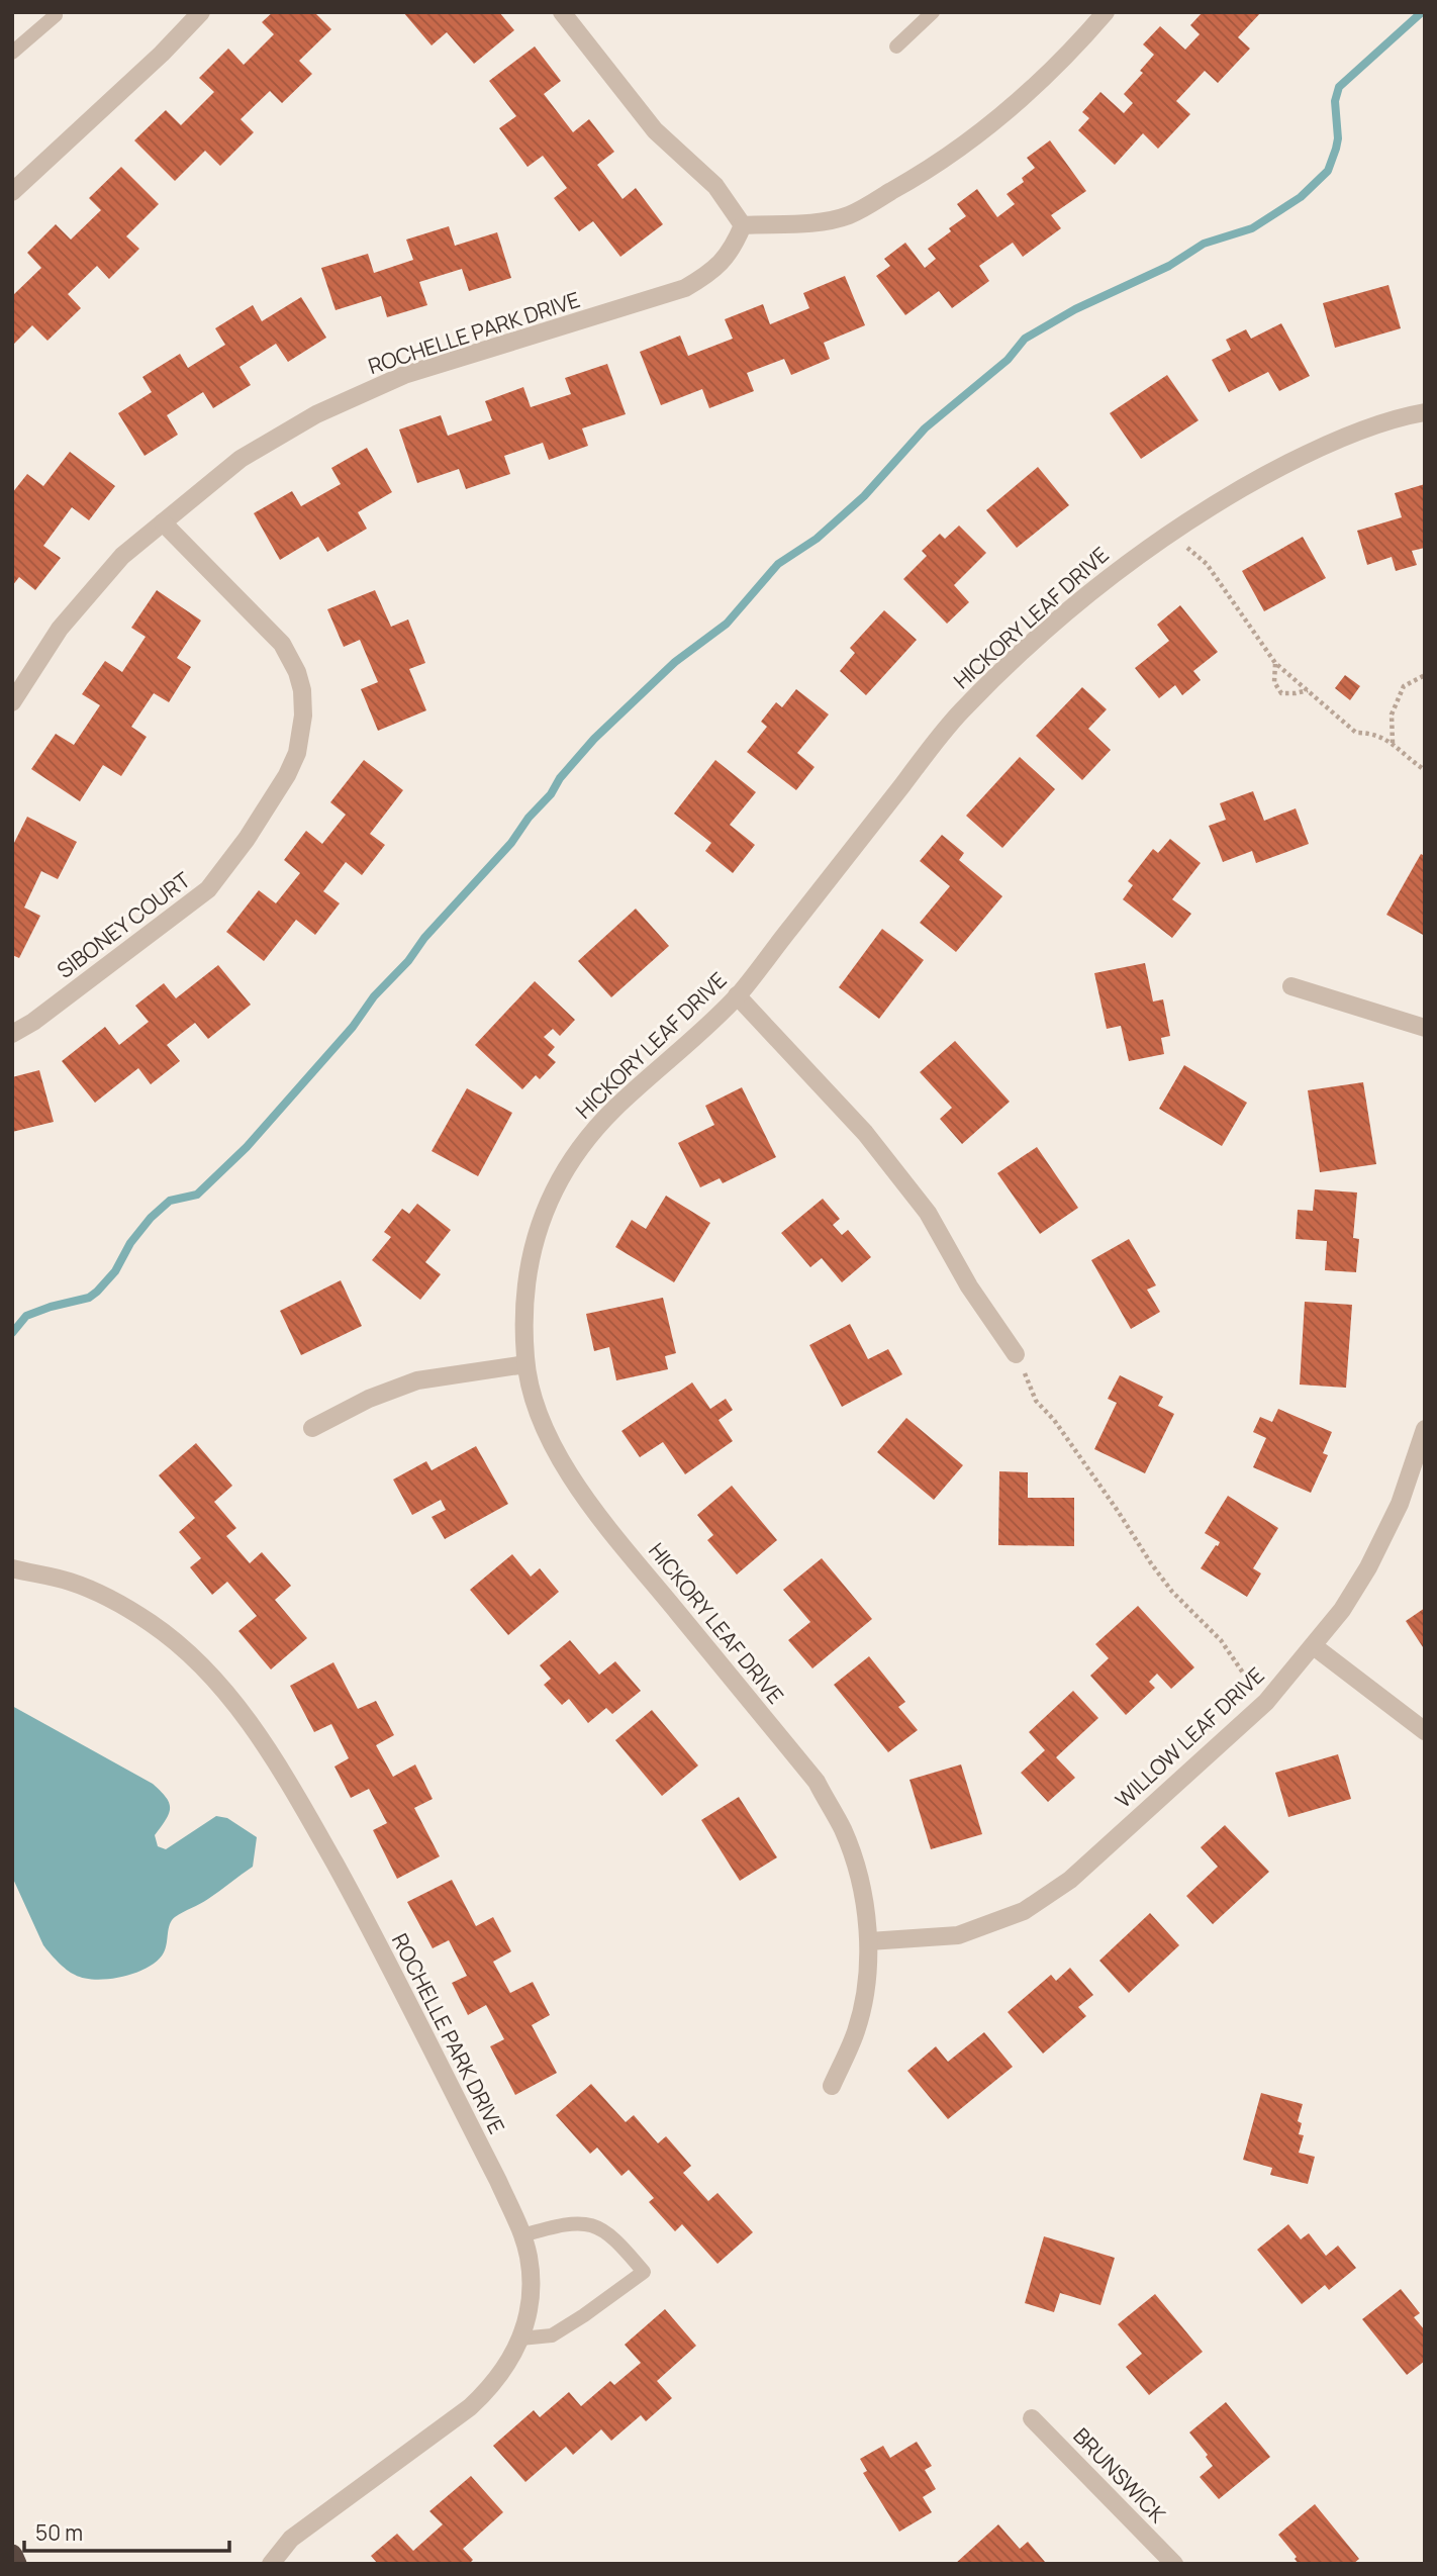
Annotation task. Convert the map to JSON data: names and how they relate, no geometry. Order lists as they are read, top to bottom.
{
  "streets": {
    "street": [
      "ROCHELLE PARK DRIVE",
      "HICKORY LEAF DRIVE",
      "SIBONEY COURT",
      "WILLOW LEAF DRIVE",
      "BRUNSWICK"
    ]
  },
  "crossings": [
    ["ROCHELLE PARK DRIVE", "SIBONEY COURT"],
    ["HICKORY LEAF DRIVE", "WILLOW LEAF DRIVE"]
  ],
  "scale_bar": "50 m"
}
